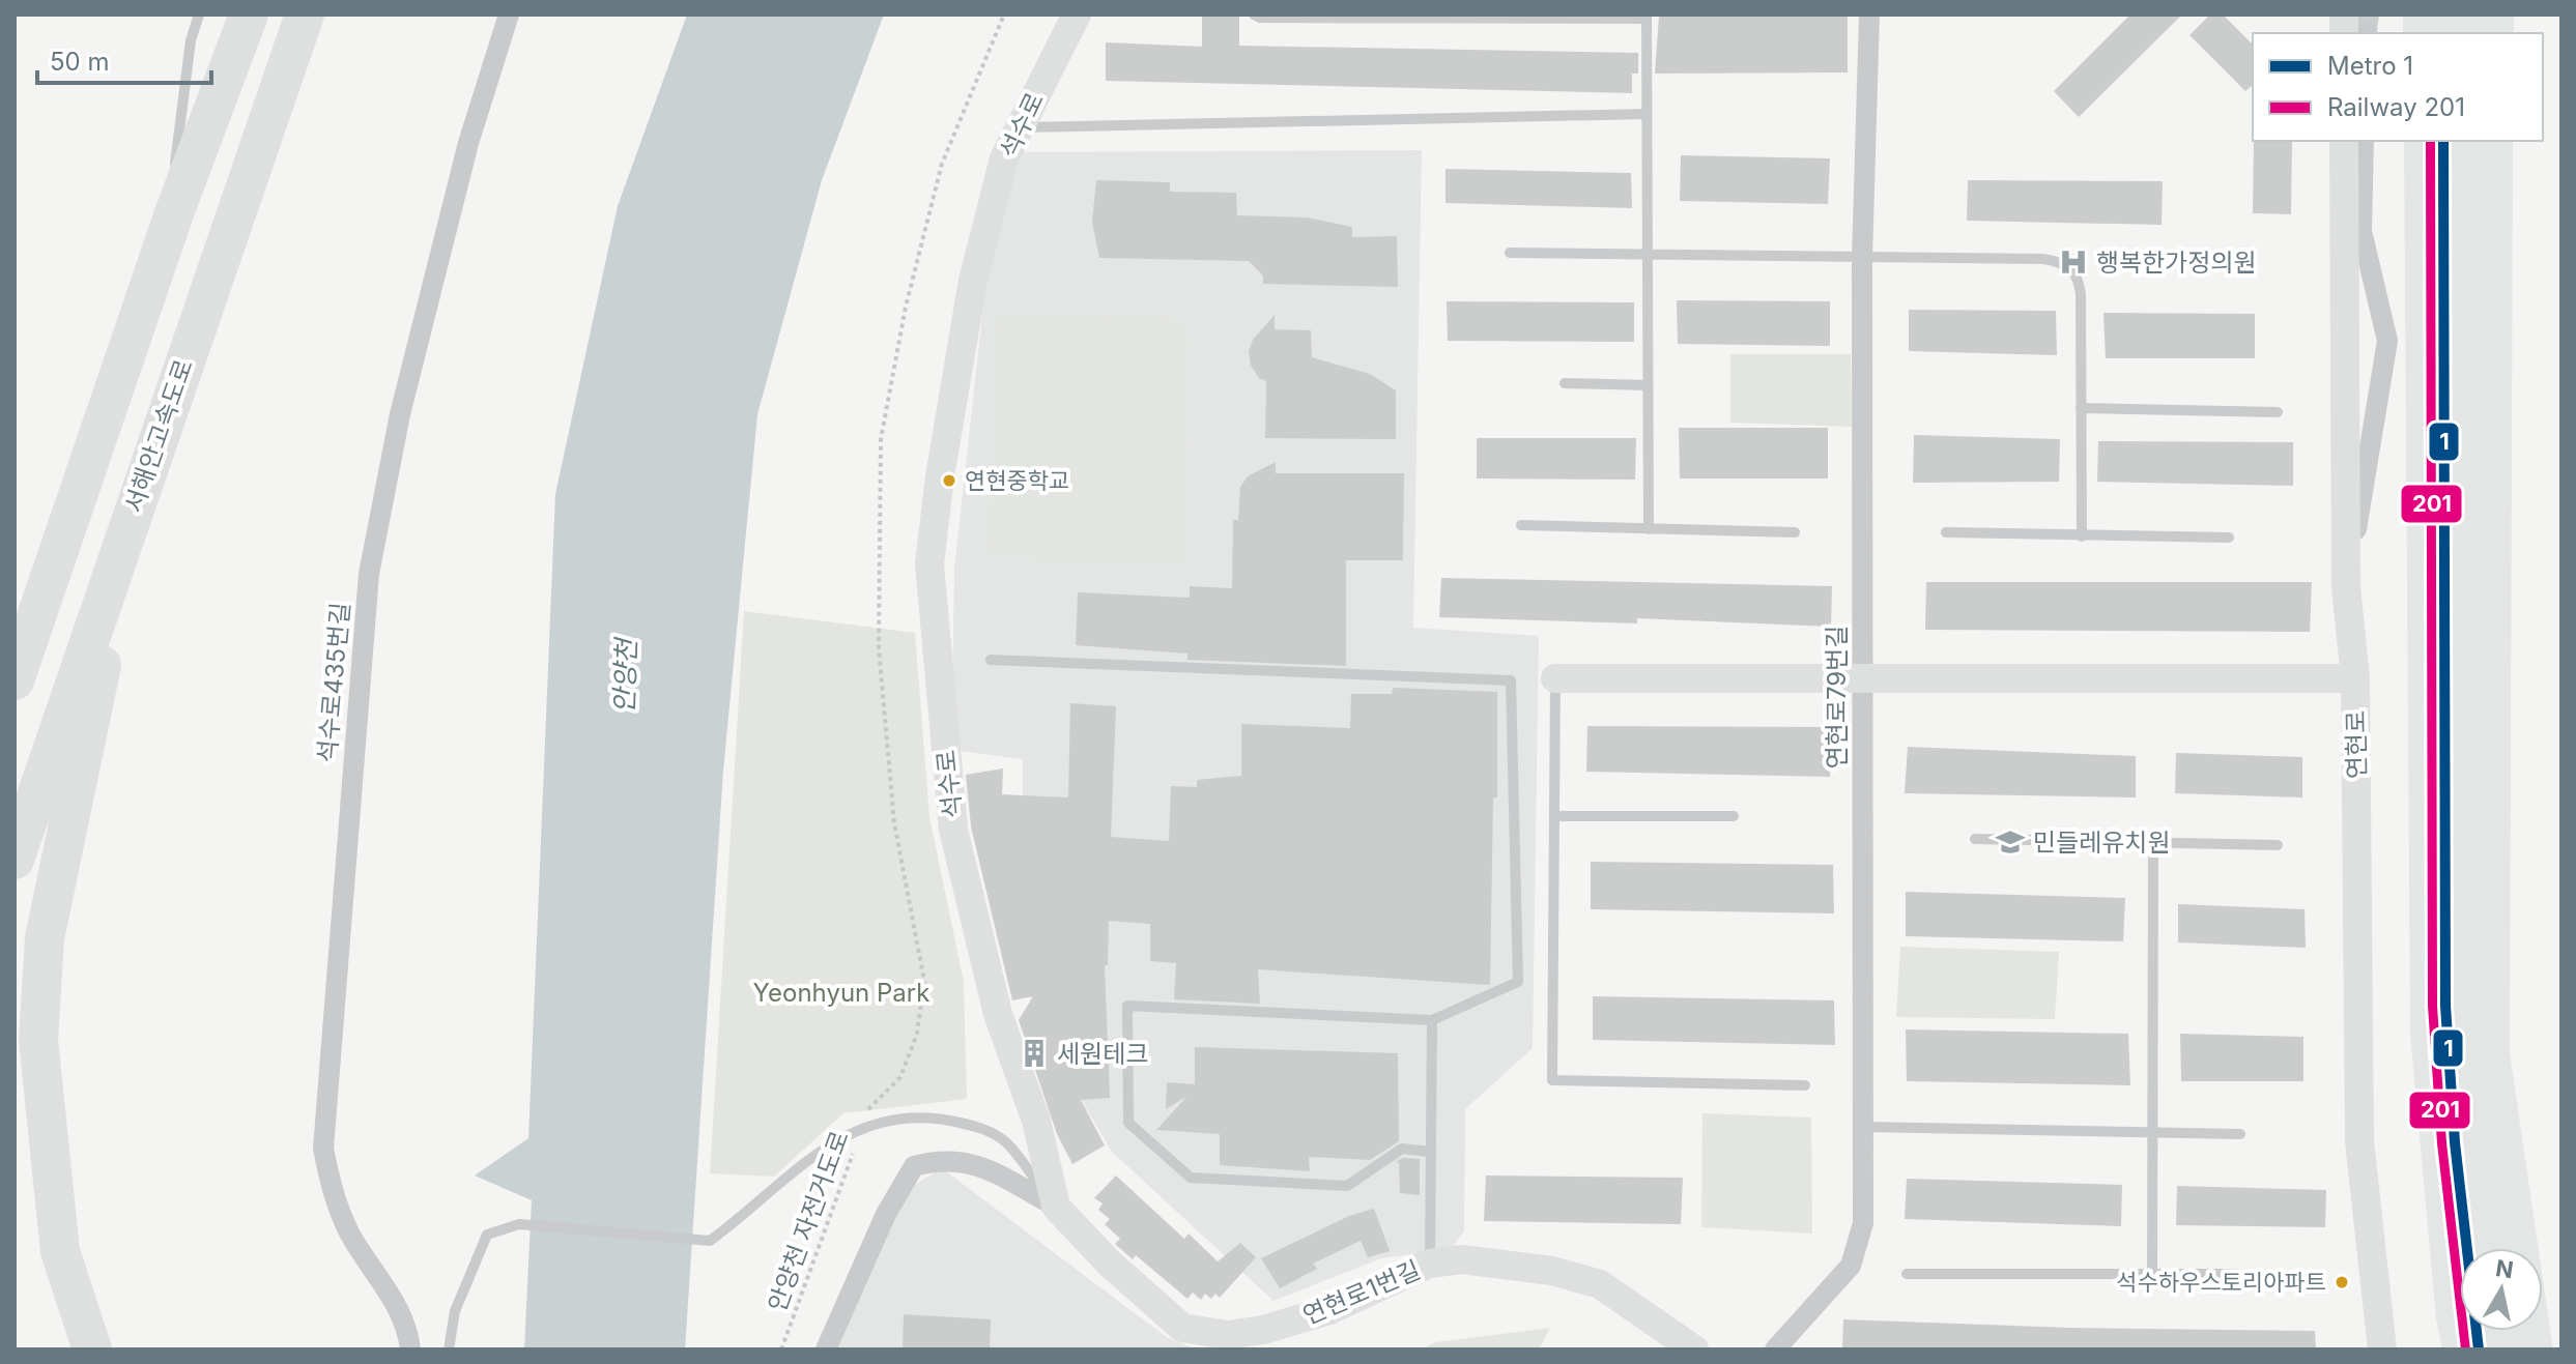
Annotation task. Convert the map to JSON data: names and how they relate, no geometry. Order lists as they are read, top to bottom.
{
  "streets": {
    "highway": ["서해안고속도로"],
    "street": [
      "석수로",
      "석수로435번길",
      "연현로79번길",
      "연현로",
      "연현로1번길"
    ],
    "path": ["안양천 자전거도로"]
  },
  "crossings": [
    ["석수로", "연현로1번길"]
  ],
  "water": ["안양천"],
  "parks": ["Yeonhyun Park"],
  "places": {
    "hospital": ["행복한가정의원"],
    "other": ["연현중학교", "석수하우스토리아파트"],
    "school or university": ["민들레유치원"],
    "building": ["세원테크"]
  },
  "lines": ["metro line 1", "rail line 201"],
  "legend": ["Metro 1", "Railway 201"],
  "scale_bar": "50 m",
  "north": "top"
}
